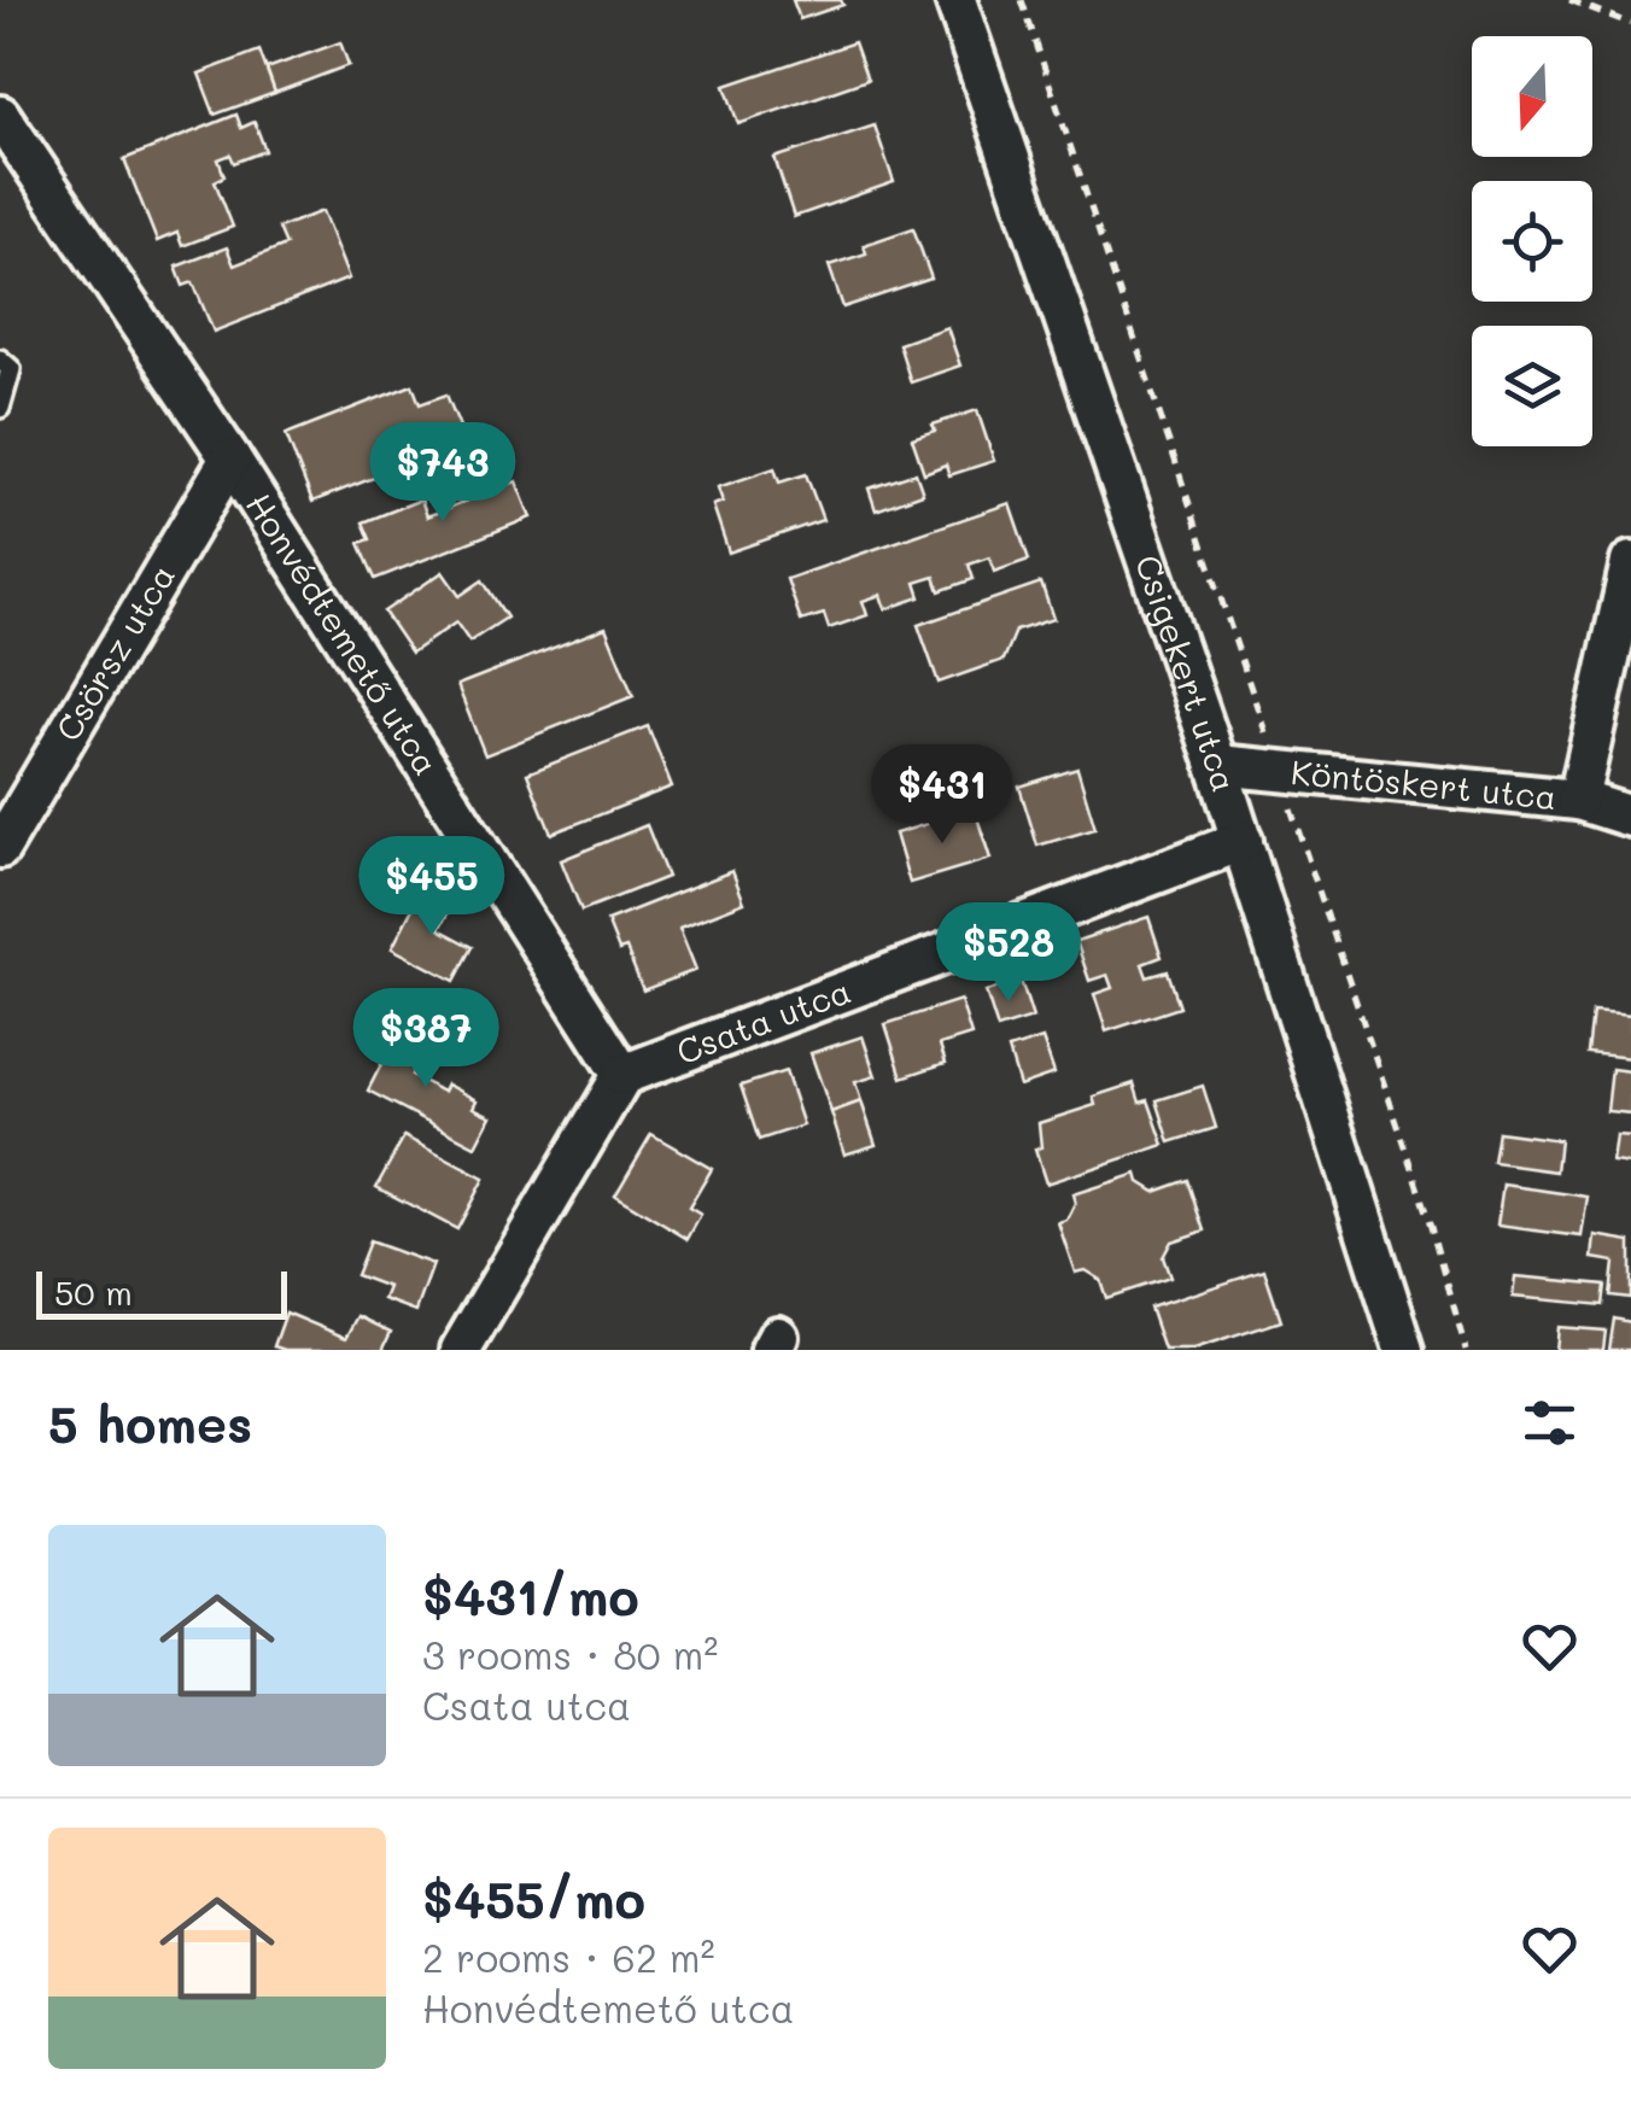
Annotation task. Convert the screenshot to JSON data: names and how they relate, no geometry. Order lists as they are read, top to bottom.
{
  "streets": {
    "street": [
      "Honvédtemető utca",
      "Csörsz utca",
      "Csigekert utca",
      "Köntöskert utca",
      "Csata utca"
    ]
  },
  "crossings": [
    ["Honvédtemető utca", "Csörsz utca"],
    ["Honvédtemető utca", "Csata utca"],
    ["Csigekert utca", "Köntöskert utca"],
    ["Csigekert utca", "Csata utca"]
  ],
  "scale_bar": "50 m",
  "north": "bottom",
  "page": {
    "price": [
      "$743",
      "$431",
      "$455",
      "$528",
      "$387"
    ],
    "scale": "50 m",
    "heading": "5 homes",
    "list": [
      {
        "name": "$431/mo",
        "note": "3 rooms · 80 m² · Csata utca"
      },
      {
        "name": "$455/mo",
        "note": "2 rooms · 62 m² · Honvédtemető utca"
      }
    ]
  }
}
